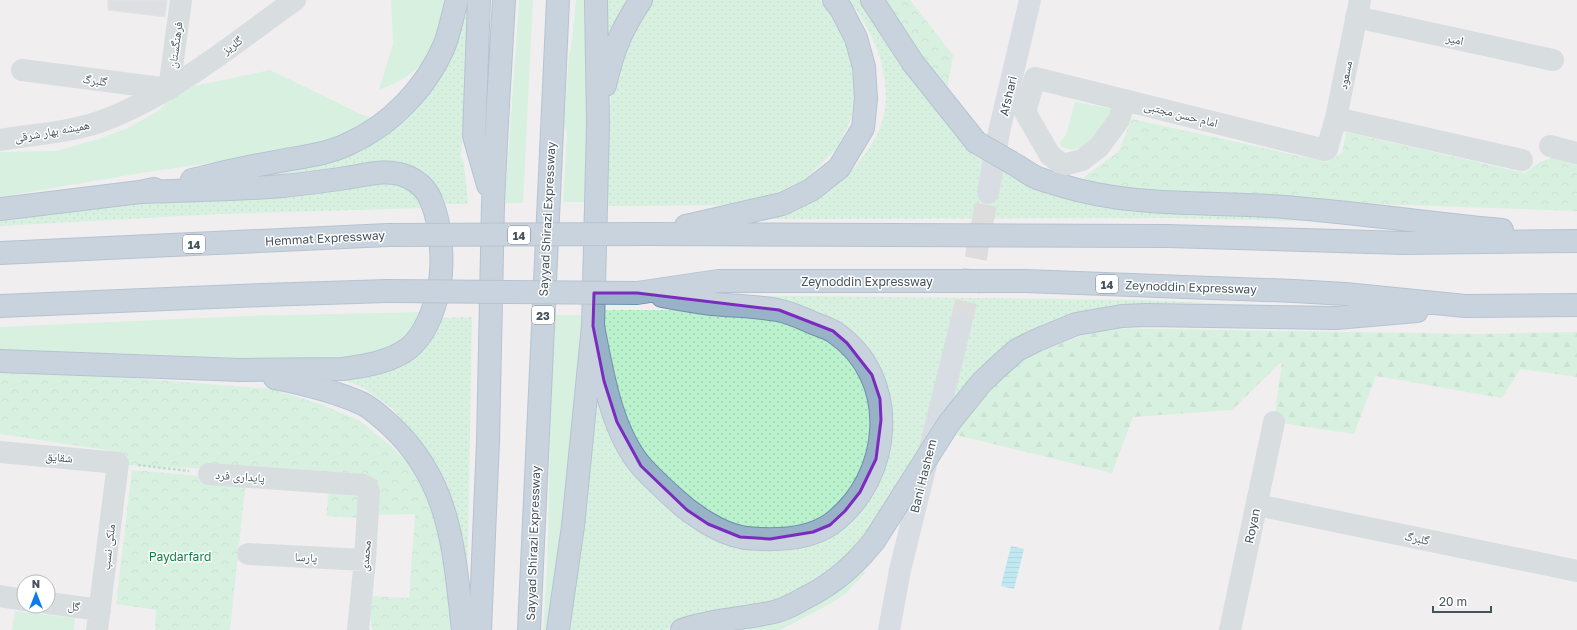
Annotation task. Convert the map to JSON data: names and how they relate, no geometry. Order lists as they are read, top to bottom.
{
  "streets": {
    "highway": [
      "Sayyad Shirazi Expressway",
      "14",
      "Hemmat Expressway",
      "Zeynoddin Expressway",
      "23"
    ],
    "main road": ["Afshari", "Bani Hashem"],
    "street": [
      "امیر",
      "فرهنگستان",
      "گلریز",
      "مسعود",
      "گلبرگ",
      "امام حسن مجتبی",
      "همیشه بهار شرقی",
      "شقایق",
      "پایداری فرد",
      "Royan",
      "ملکی نسب",
      "محمدی",
      "پارسا",
      "گل"
    ]
  },
  "crossings": [
    ["امیر", "مسعود"],
    ["فرهنگستان", "گلریز"],
    ["فرهنگستان", "گلبرگ"],
    ["فرهنگستان", "همیشه بهار شرقی"],
    ["گلریز", "گلبرگ"],
    ["گلریز", "همیشه بهار شرقی"],
    ["مسعود", "امام حسن مجتبی"],
    ["گلبرگ", "همیشه بهار شرقی"],
    ["گلبرگ", "Royan"],
    ["14", "Hemmat Expressway"],
    ["14", "Zeynoddin Expressway"],
    ["شقایق", "پایداری فرد"],
    ["شقایق", "ملکی نسب"],
    ["پایداری فرد", "ملکی نسب"],
    ["پایداری فرد", "محمدی"],
    ["ملکی نسب", "گل"],
    ["محمدی", "پارسا"]
  ],
  "parks": ["Paydarfard"],
  "scale_bar": "20 m",
  "north": "top"
}
